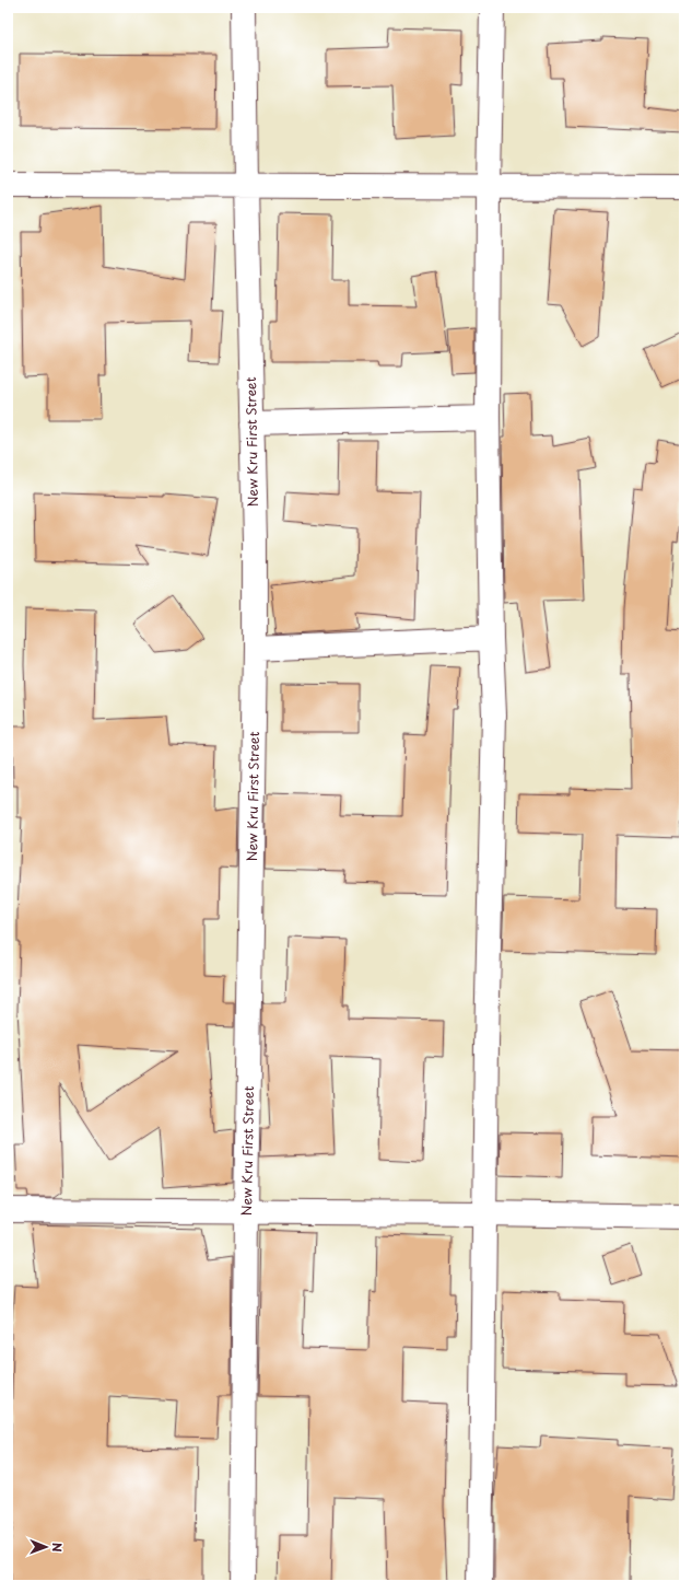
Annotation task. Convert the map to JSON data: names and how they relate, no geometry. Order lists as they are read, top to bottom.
{
  "streets": {
    "street": ["New Kru First Street"]
  },
  "north": "right"
}
